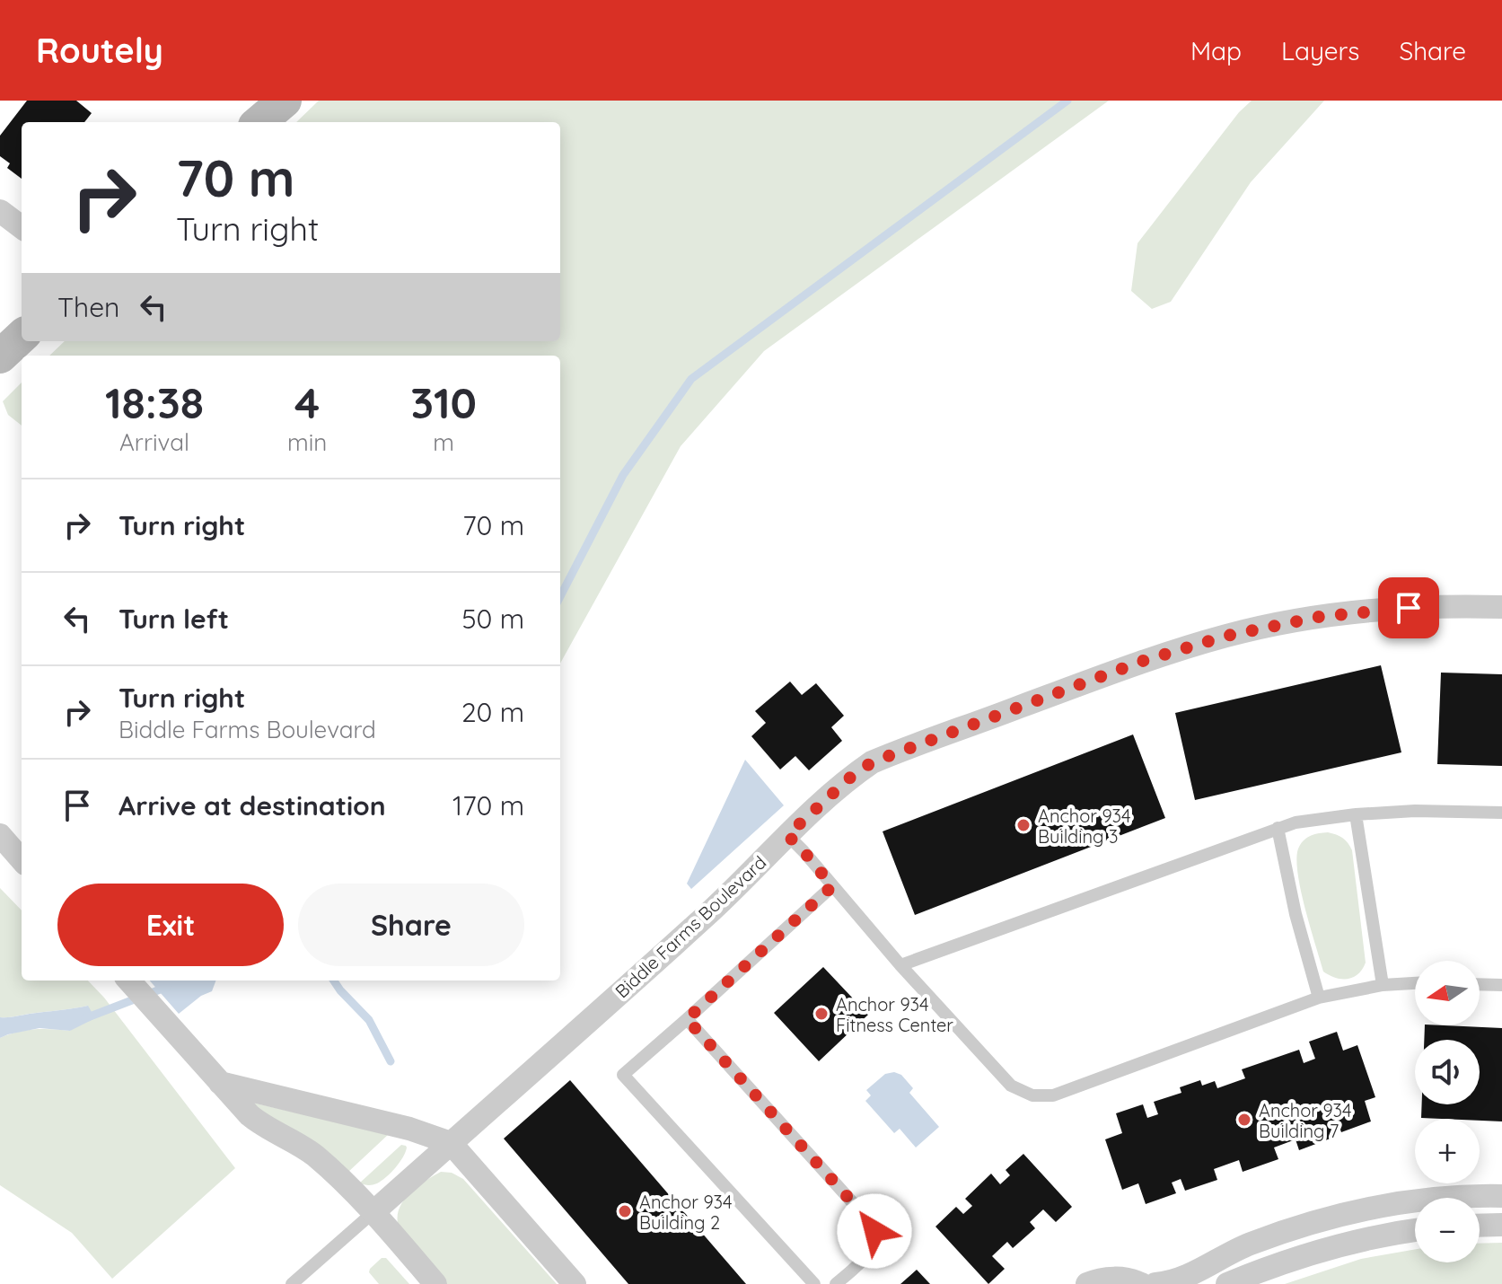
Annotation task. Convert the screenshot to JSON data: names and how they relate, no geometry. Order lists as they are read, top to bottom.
{
  "streets": {
    "street": ["Biddle Farms Boulevard"]
  },
  "places": [
    "Anchor 934 Building 3",
    "Anchor 934 Fitness Center",
    "Anchor 934 Building 7",
    "Anchor 934 Building 2"
  ],
  "north": "left",
  "page": {
    "header": "Routely",
    "nav": ["Map", "Layers", "Share"],
    "turn": ["70 m", "Turn right"],
    "then": "Then",
    "eta": [
      "18:38",
      "Arrival",
      "4",
      "min",
      "310",
      "m"
    ],
    "list": [
      {
        "name": "Turn right",
        "value": "70 m"
      },
      {
        "name": "Turn left",
        "value": "50 m"
      },
      {
        "name": "Turn right",
        "note": "Biddle Farms Boulevard",
        "value": "20 m"
      },
      {
        "name": "Arrive at destination",
        "value": "170 m"
      }
    ],
    "buttons": ["Exit", "Share"],
    "map_buttons": ["+", "−"]
  }
}
